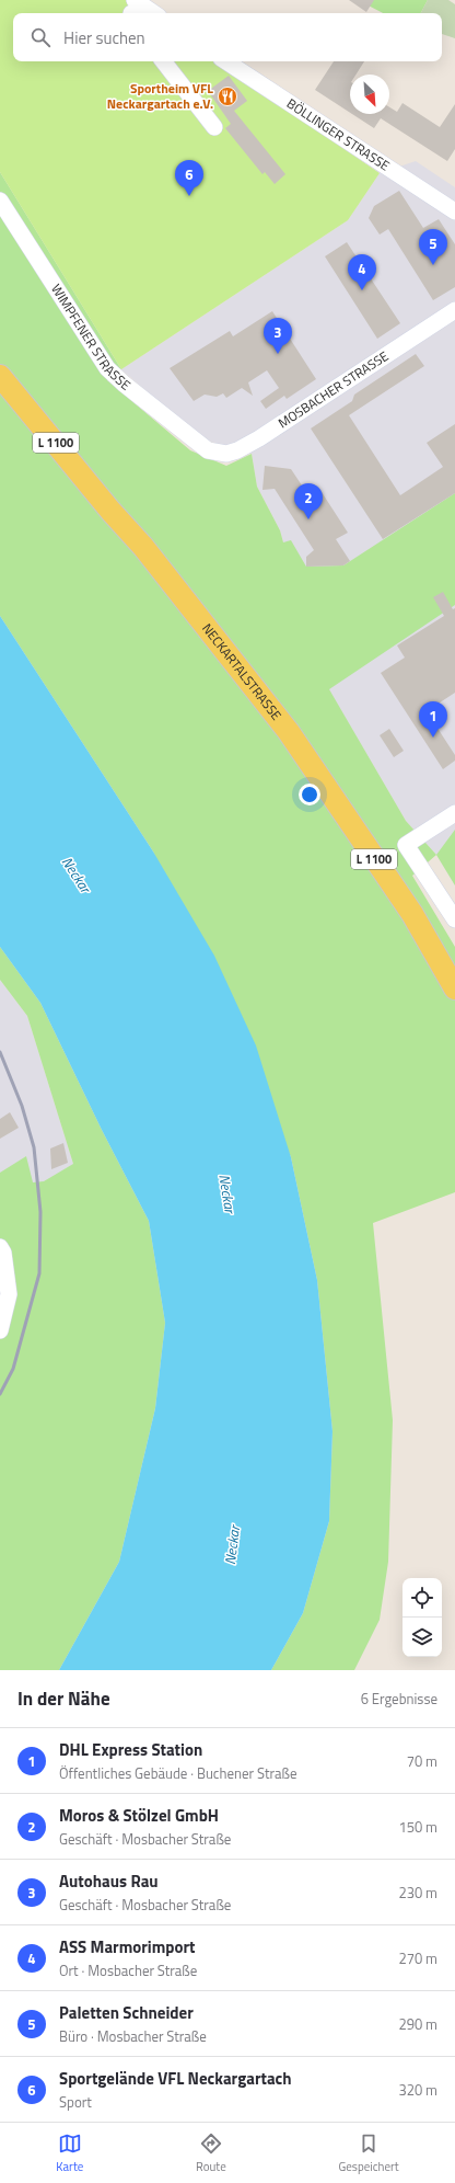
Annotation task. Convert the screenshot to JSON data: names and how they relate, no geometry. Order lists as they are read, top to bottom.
{
  "streets": {
    "main road": ["L 1100", "NECKARTALSTRASSE"],
    "street": ["BÖLLINGER STRASSE", "WIMPFENER STRASSE", "MOSBACHER STRASSE"]
  },
  "crossings": [
    ["WIMPFENER STRASSE", "MOSBACHER STRASSE"]
  ],
  "water": ["Neckar"],
  "places": {
    "restaurant": ["Sportheim VFL Neckargartach e.V."]
  },
  "north": "bottom right",
  "page": {
    "search": "Hier suchen",
    "pins": [
      "6",
      "5",
      "4",
      "3",
      "2",
      "1"
    ],
    "heading": ["In der Nähe", "6 Ergebnisse"],
    "list": [
      {
        "mark": "1",
        "name": "DHL Express Station",
        "note": "Öffentliches Gebäude · Buchener Straße",
        "value": "70 m"
      },
      {
        "mark": "2",
        "name": "Moros & Stölzel GmbH",
        "note": "Geschäft · Mosbacher Straße",
        "value": "150 m"
      },
      {
        "mark": "3",
        "name": "Autohaus Rau",
        "note": "Geschäft · Mosbacher Straße",
        "value": "230 m"
      },
      {
        "mark": "4",
        "name": "ASS Marmorimport",
        "note": "Ort · Mosbacher Straße",
        "value": "270 m"
      },
      {
        "mark": "5",
        "name": "Paletten Schneider",
        "note": "Büro · Mosbacher Straße",
        "value": "290 m"
      },
      {
        "mark": "6",
        "name": "Sportgelände VFL Neckargartach",
        "note": "Sport",
        "value": "320 m"
      }
    ],
    "nav": ["Karte", "Route", "Gespeichert"]
  }
}
